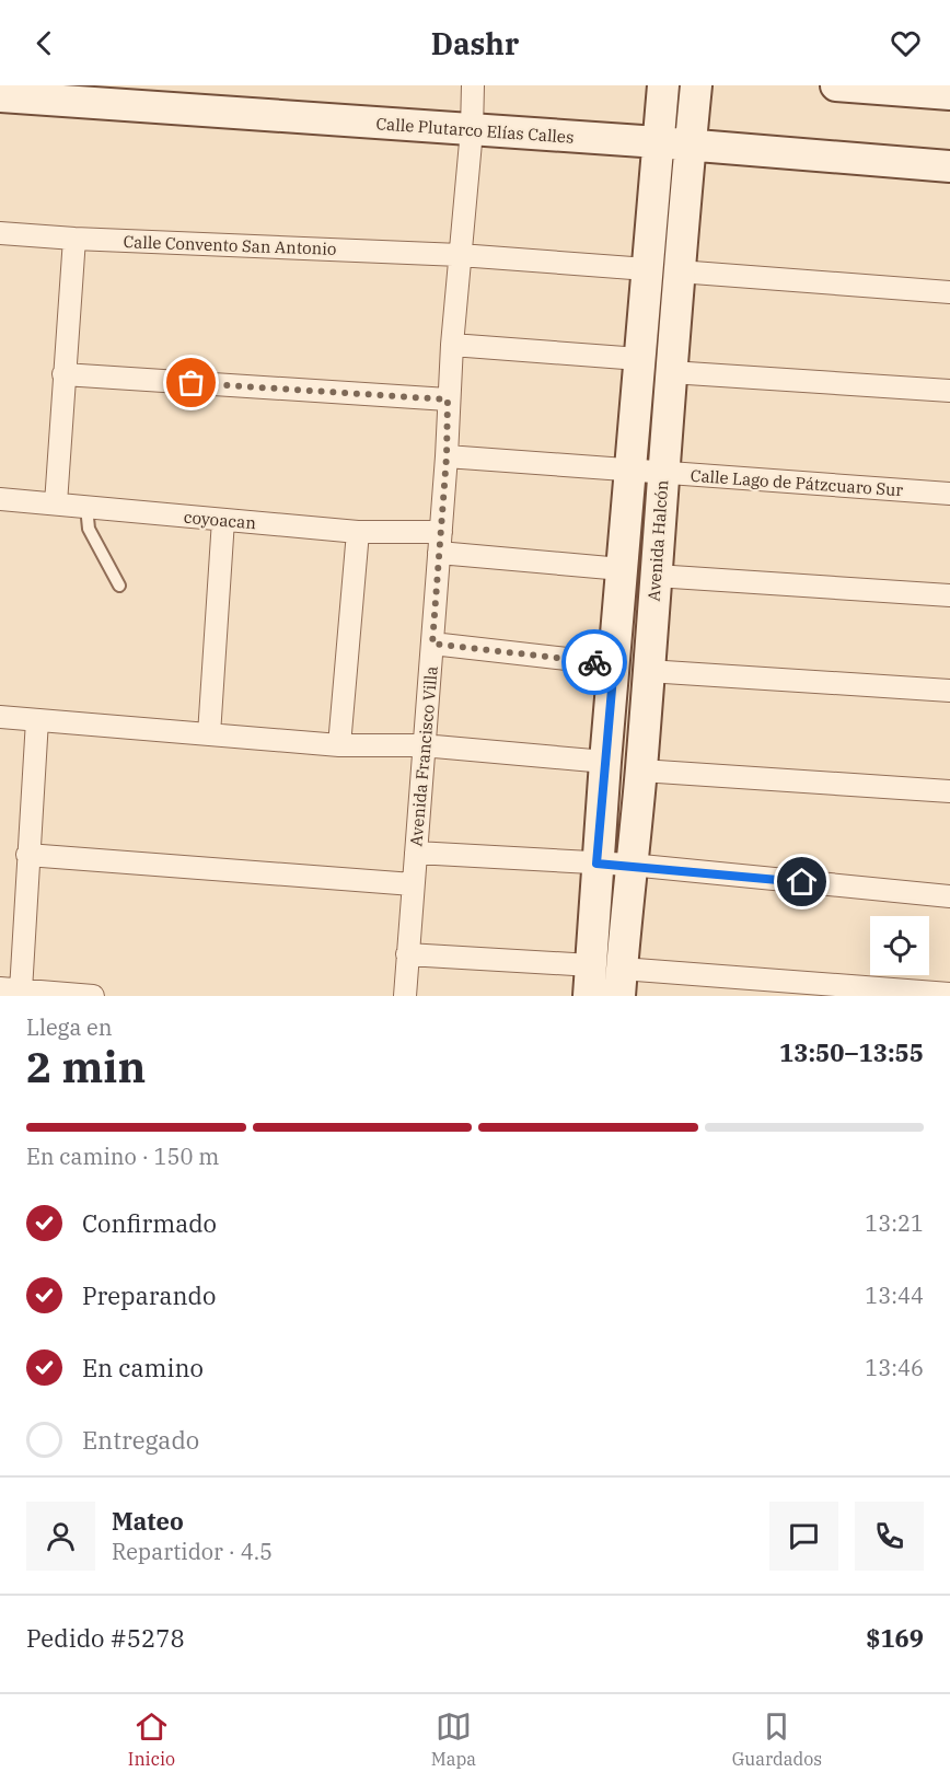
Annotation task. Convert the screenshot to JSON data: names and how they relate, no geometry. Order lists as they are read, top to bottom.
{
  "streets": {
    "street": [
      "Calle Plutarco Elías Calles",
      "Calle Convento San Antonio",
      "Calle Lago de Pátzcuaro Sur",
      "coyoacan",
      "Avenida Halcón",
      "Avenida Francisco Villa"
    ]
  },
  "crossings": [
    ["Calle Plutarco Elías Calles", "Avenida Halcón"],
    ["Calle Plutarco Elías Calles", "Avenida Francisco Villa"],
    ["Calle Convento San Antonio", "Avenida Halcón"],
    ["Calle Convento San Antonio", "Avenida Francisco Villa"],
    ["Calle Lago de Pátzcuaro Sur", "Avenida Halcón"],
    ["Calle Lago de Pátzcuaro Sur", "Avenida Francisco Villa"],
    ["coyoacan", "Avenida Halcón"],
    ["coyoacan", "Avenida Francisco Villa"]
  ],
  "page": {
    "header": "Dashr",
    "heading": ["2 min", "Llega en", "13:50–13:55"],
    "panel": [
      "Mateo",
      "Repartidor · 4.5",
      "Pedido #5278",
      "$169"
    ],
    "bar": "En camino · 150 m",
    "list": [
      ["Confirmado", "13:21"],
      ["Preparando", "13:44"],
      ["En camino", "13:46"],
      "Entregado"
    ],
    "tabs": ["Inicio", "Mapa", "Guardados"]
  }
}
